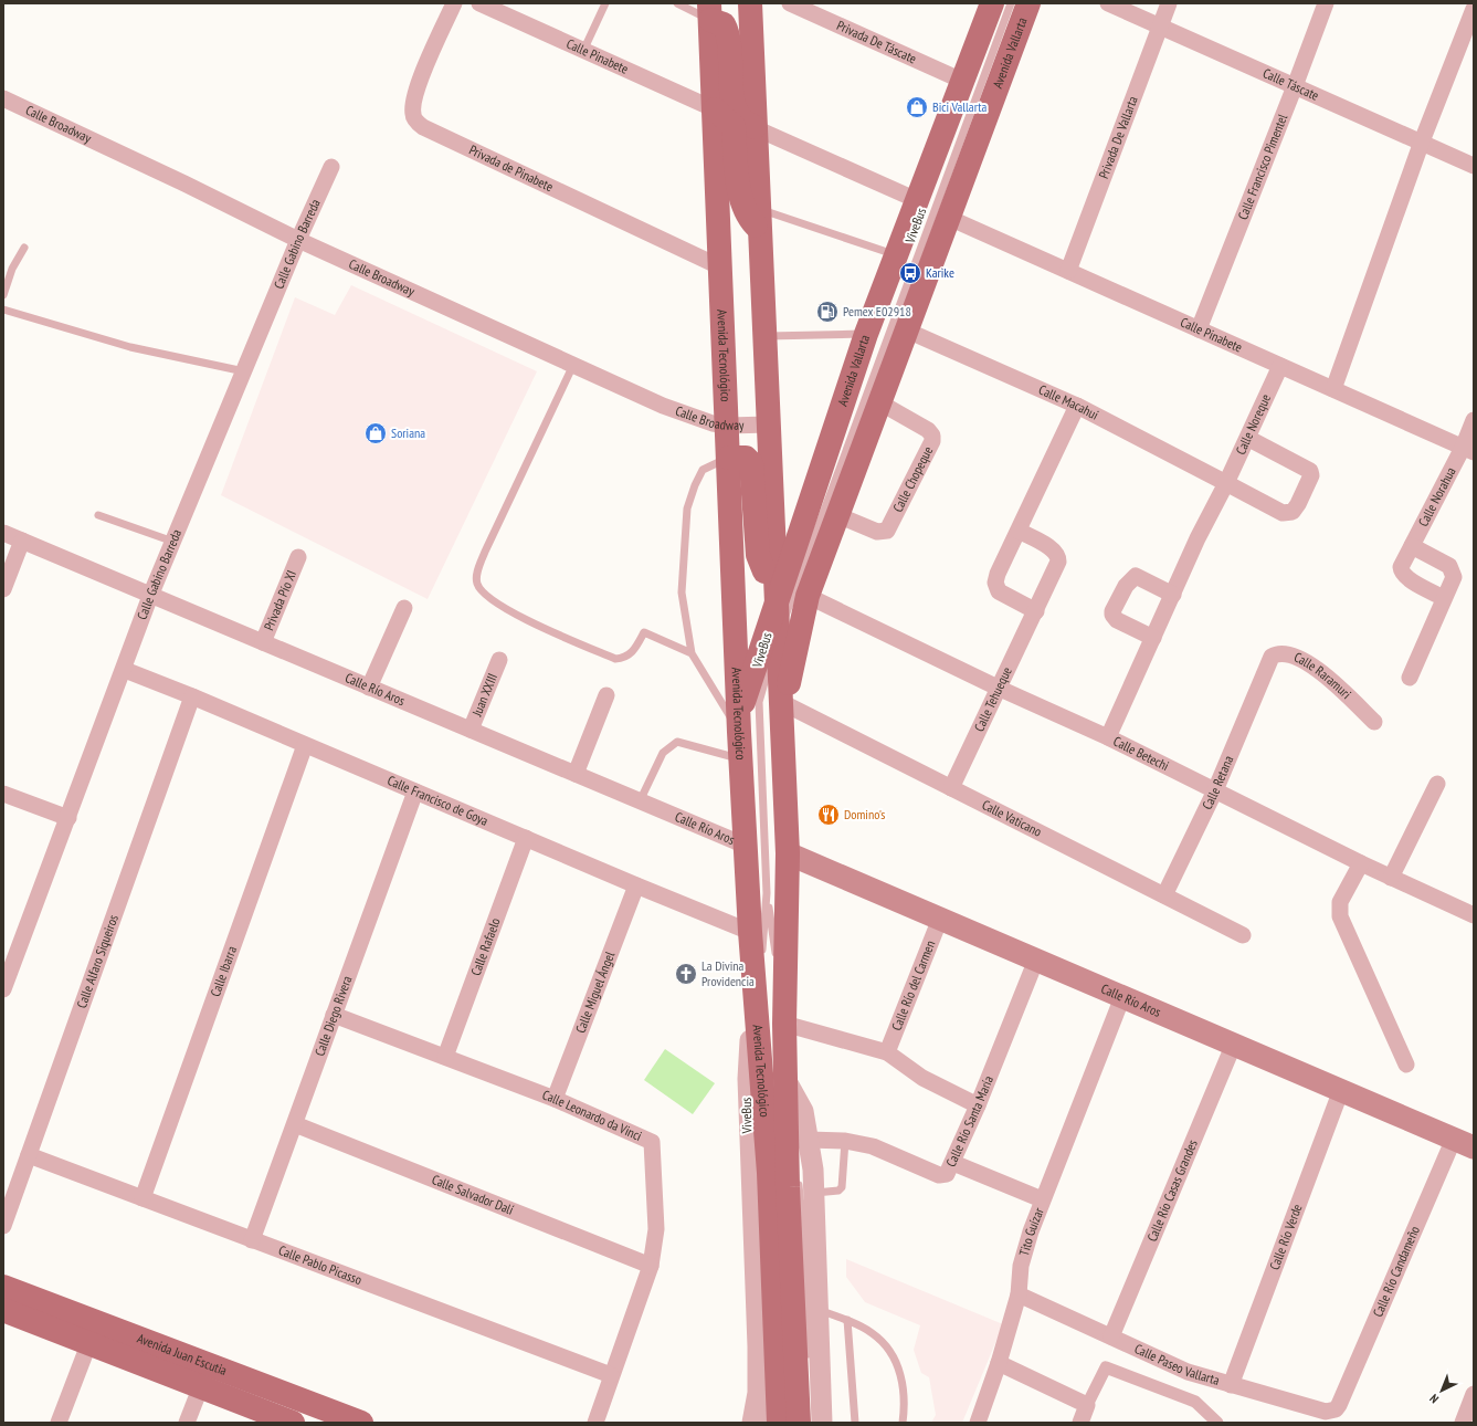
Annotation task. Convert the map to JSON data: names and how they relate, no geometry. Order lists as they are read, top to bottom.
{
  "streets": {
    "main road": [
      "Avenida Vallarta",
      "Avenida Tecnológico",
      "Calle Río Aros",
      "Avenida Juan Escutia"
    ],
    "street": [
      "Privada De Táscate",
      "Calle Pinabete",
      "Calle Táscate",
      "Calle Broadway",
      "Privada De Vallarta",
      "Calle Francisco Pimentel",
      "Privada de Pinabete",
      "Calle Gabino Barreda",
      "Calle Macahui",
      "Calle Noreque",
      "Calle Chopeque",
      "Calle Norahua",
      "Privada Pío XI",
      "Calle Raramuri",
      "Juan XXIII",
      "Calle Tehueque",
      "Calle Betechi",
      "Calle Retana",
      "Calle Francisco de Goya",
      "Calle Vaticano",
      "Calle Rafaelo",
      "Calle Alfaro Siqueiros",
      "Calle Ibarra",
      "Calle Río del Carmen",
      "Calle Miguel Ángel",
      "Calle Diego Rivera",
      "Calle Leonardo da Vinci",
      "Calle Río Santa María",
      "Calle Río Casas Grandes",
      "Calle Salvador Dalí",
      "Tito Guízar",
      "Calle Río Verde",
      "Calle Pablo Picasso",
      "Calle Río Candameño",
      "Calle Paseo Vallarta"
    ],
    "lane": ["ViveBus"]
  },
  "crossings": [
    ["Privada De Táscate", "Avenida Vallarta"],
    ["Avenida Vallarta", "Calle Pinabete"],
    ["Avenida Vallarta", "Avenida Tecnológico"],
    ["Avenida Vallarta", "Calle Macahui"],
    ["Avenida Vallarta", "Calle Chopeque"],
    ["Avenida Vallarta", "Calle Betechi"],
    ["Avenida Vallarta", "Calle Vaticano"],
    ["Calle Pinabete", "Privada De Vallarta"],
    ["Calle Pinabete", "Calle Francisco Pimentel"],
    ["Calle Pinabete", "Avenida Tecnológico"],
    ["Calle Pinabete", "Calle Noreque"],
    ["Calle Pinabete", "Calle Norahua"],
    ["Calle Táscate", "Privada De Vallarta"],
    ["Calle Táscate", "Calle Francisco Pimentel"],
    ["Calle Broadway", "Calle Gabino Barreda"],
    ["Calle Broadway", "Avenida Tecnológico"],
    ["Privada de Pinabete", "Avenida Tecnológico"],
    ["ViveBus", "Avenida Tecnológico"],
    ["Calle Gabino Barreda", "Calle Río Aros"],
    ["Calle Gabino Barreda", "Calle Francisco de Goya"],
    ["Avenida Tecnológico", "Calle Río Aros"],
    ["Avenida Tecnológico", "Calle Francisco de Goya"],
    ["Avenida Tecnológico", "Calle Vaticano"],
    ["Calle Macahui", "Calle Noreque"],
    ["Calle Noreque", "Calle Betechi"],
    ["Privada Pío XI", "Calle Río Aros"],
    ["Calle Raramuri", "Calle Retana"],
    ["Calle Río Aros", "Juan XXIII"],
    ["Calle Río Aros", "Calle Río del Carmen"],
    ["Calle Río Aros", "Calle Río Santa María"],
    ["Calle Río Aros", "Calle Río Casas Grandes"],
    ["Calle Río Aros", "Tito Guízar"],
    ["Calle Río Aros", "Calle Río Verde"],
    ["Calle Río Aros", "Calle Río Candameño"],
    ["Calle Tehueque", "Calle Betechi"],
    ["Calle Tehueque", "Calle Vaticano"],
    ["Calle Betechi", "Calle Retana"],
    ["Calle Retana", "Calle Vaticano"],
    ["Calle Francisco de Goya", "Calle Rafaelo"],
    ["Calle Francisco de Goya", "Calle Alfaro Siqueiros"],
    ["Calle Francisco de Goya", "Calle Ibarra"],
    ["Calle Francisco de Goya", "Calle Miguel Ángel"],
    ["Calle Francisco de Goya", "Calle Diego Rivera"],
    ["Calle Rafaelo", "Calle Leonardo da Vinci"],
    ["Calle Alfaro Siqueiros", "Calle Pablo Picasso"],
    ["Calle Ibarra", "Calle Pablo Picasso"],
    ["Calle Miguel Ángel", "Calle Leonardo da Vinci"],
    ["Calle Diego Rivera", "Calle Leonardo da Vinci"],
    ["Calle Diego Rivera", "Calle Salvador Dalí"],
    ["Calle Diego Rivera", "Calle Pablo Picasso"],
    ["Calle Leonardo da Vinci", "Calle Salvador Dalí"],
    ["Calle Leonardo da Vinci", "Calle Pablo Picasso"],
    ["Calle Río Casas Grandes", "Calle Paseo Vallarta"],
    ["Tito Guízar", "Calle Paseo Vallarta"],
    ["Calle Río Verde", "Calle Paseo Vallarta"],
    ["Calle Río Candameño", "Calle Paseo Vallarta"]
  ],
  "places": {
    "shop": ["Bici Vallarta", "Soriana"],
    "bus stop": ["Karike"],
    "fuel station": ["Pemex E02918"],
    "restaurant": ["Domino's"],
    "church": ["La Divina Providencia"]
  },
  "north": "bottom left"
}
